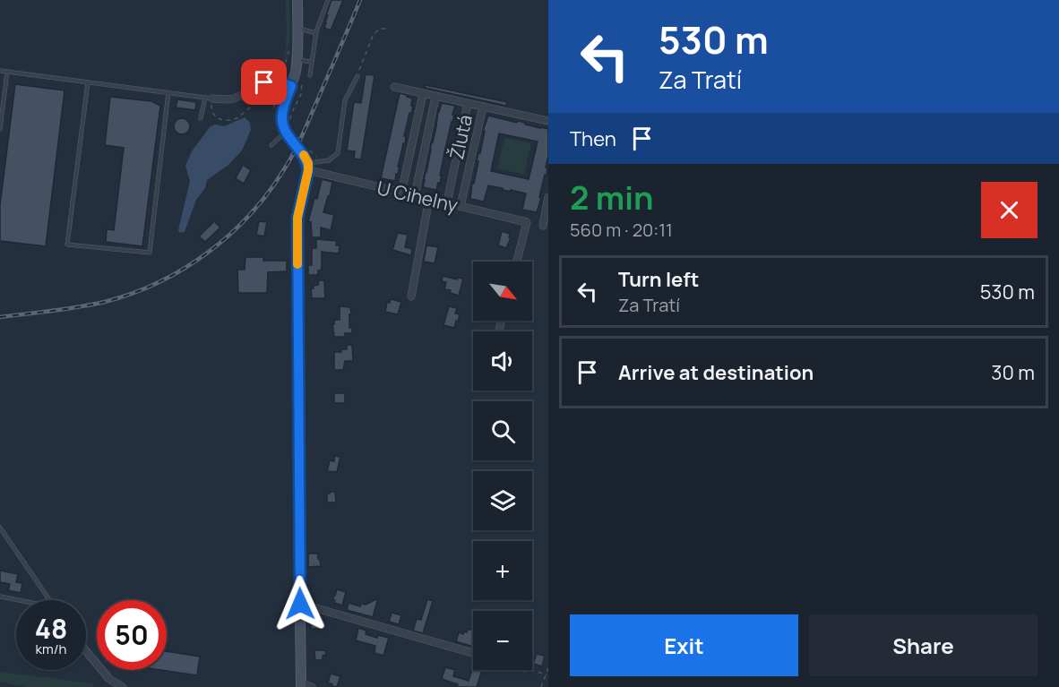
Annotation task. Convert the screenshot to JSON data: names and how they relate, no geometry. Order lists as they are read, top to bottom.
{
  "streets": {
    "street": ["Žlutá", "U Cihelny"]
  },
  "crossings": [
    ["Žlutá", "U Cihelny"]
  ],
  "north": "bottom right",
  "page": {
    "turn": ["530 m", "Za Tratí"],
    "then": "Then",
    "heading": ["2 min", "560 m · 20:11"],
    "list": [
      {
        "name": "Turn left",
        "note": "Za Tratí",
        "value": "530 m"
      },
      {
        "name": "Arrive at destination",
        "value": "30 m"
      }
    ],
    "map_buttons": ["+", "−"],
    "speed": "48 km/h",
    "limit": "50",
    "buttons": ["Exit", "Share"]
  }
}
